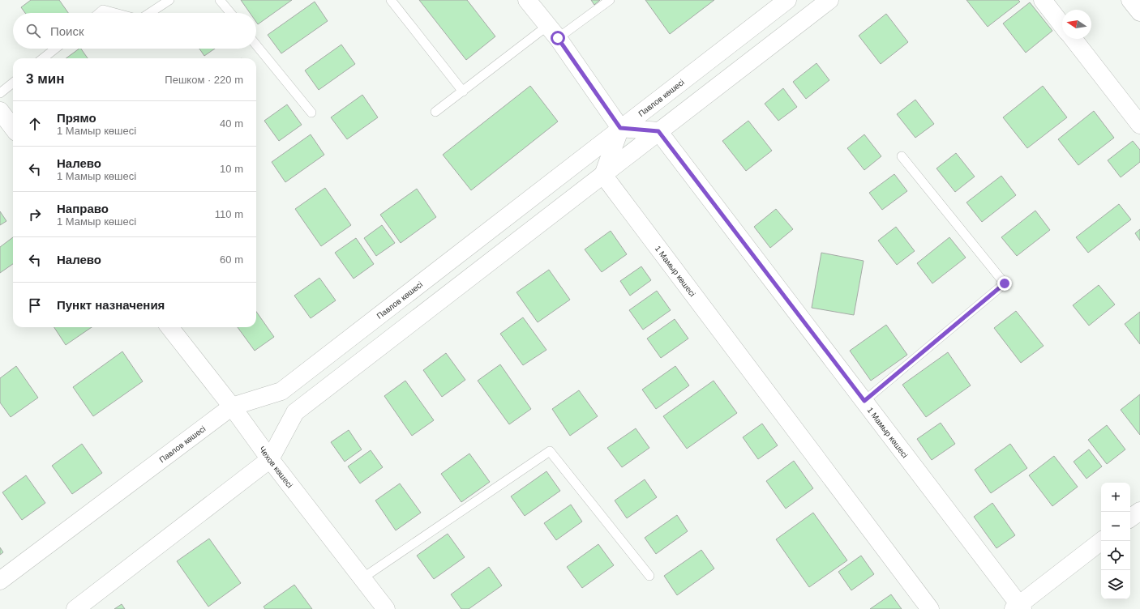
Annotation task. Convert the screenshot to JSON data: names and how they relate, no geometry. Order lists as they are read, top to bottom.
{
  "streets": {
    "street": ["Павлов көшесі", "1 Мамыр көшесі", "Чехов көшесі"]
  },
  "crossings": [
    ["Павлов көшесі", "Чехов көшесі"]
  ],
  "north": "left",
  "page": {
    "search": "Поиск",
    "heading": ["3 мин", "Пешком · 220 m"],
    "list": [
      ["Прямо", "1 Мамыр көшесі", "40 m"],
      ["Налево", "1 Мамыр көшесі", "10 m"],
      ["Направо", "1 Мамыр көшесі", "110 m"],
      ["Налево", "60 m"],
      "Пункт назначения"
    ],
    "map_buttons": ["+", "−"]
  }
}
